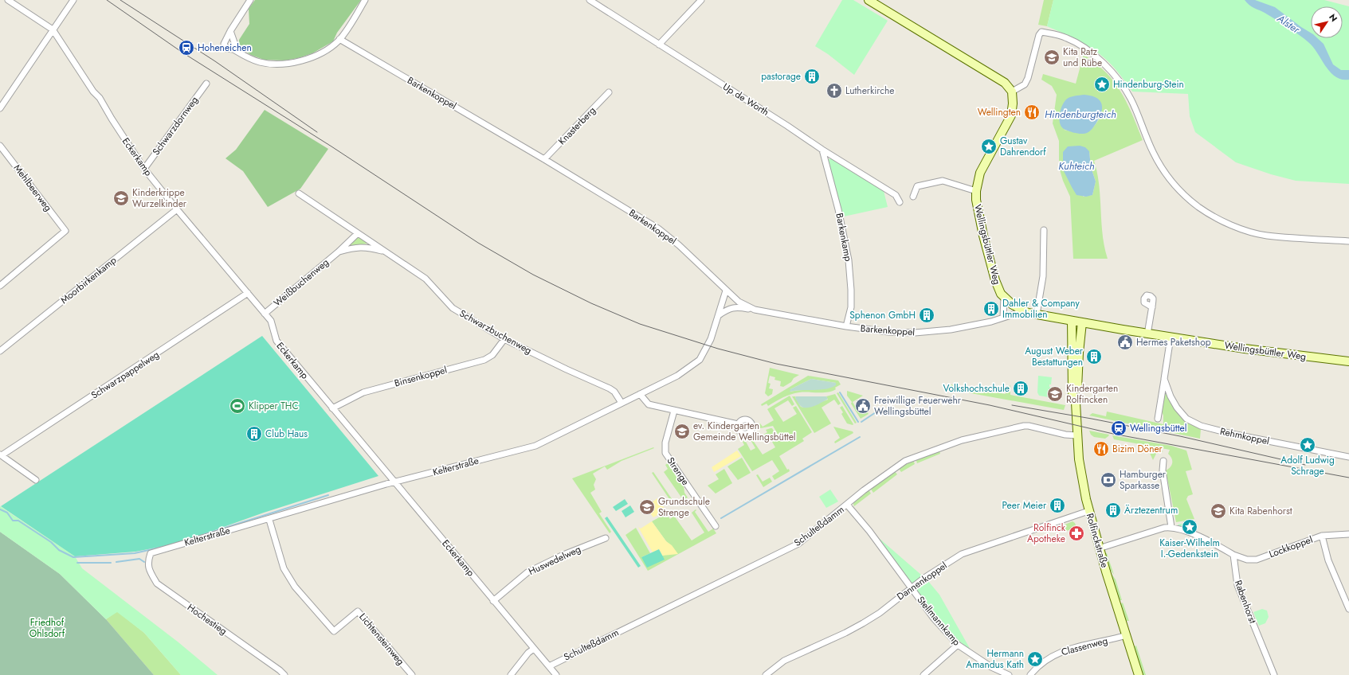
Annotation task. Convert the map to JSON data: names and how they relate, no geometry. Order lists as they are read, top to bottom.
{
  "streets": {
    "main road": ["Wellingsbüttler Weg", "Rolfinckstraße"],
    "street": [
      "Barkenkoppel",
      "Up de Worth",
      "Schwarzdornweg",
      "Knasterberg",
      "Eckerkamp",
      "Mehlbeerweg",
      "Barkenkamp",
      "Moorbirkenkamp",
      "Weißbuchenweg",
      "Schwarzbuchenweg",
      "Schwarzpappelweg",
      "Binsenkoppel",
      "Rehmkoppel",
      "Kelterstraße",
      "Strenge",
      "Schulteßdamm",
      "Lockkoppel",
      "Huswedelweg",
      "Dannenkoppel",
      "Rabenhorst",
      "Hochestieg",
      "Stellmannkamp",
      "Lichtensteinweg",
      "Classenweg"
    ]
  },
  "crossings": [
    ["Barkenkoppel", "Knasterberg"],
    ["Barkenkoppel", "Barkenkamp"],
    ["Barkenkoppel", "Wellingsbüttler Weg"],
    ["Barkenkoppel", "Kelterstraße"],
    ["Up de Worth", "Barkenkamp"],
    ["Schwarzdornweg", "Eckerkamp"],
    ["Eckerkamp", "Moorbirkenkamp"],
    ["Eckerkamp", "Weißbuchenweg"],
    ["Eckerkamp", "Schwarzpappelweg"],
    ["Eckerkamp", "Binsenkoppel"],
    ["Eckerkamp", "Kelterstraße"],
    ["Eckerkamp", "Schulteßdamm"],
    ["Eckerkamp", "Huswedelweg"],
    ["Wellingsbüttler Weg", "Rehmkoppel"],
    ["Wellingsbüttler Weg", "Rolfinckstraße"],
    ["Weißbuchenweg", "Schwarzbuchenweg"],
    ["Schwarzbuchenweg", "Binsenkoppel"],
    ["Schwarzbuchenweg", "Kelterstraße"],
    ["Kelterstraße", "Hochestieg"],
    ["Kelterstraße", "Lichtensteinweg"],
    ["Schulteßdamm", "Rolfinckstraße"],
    ["Schulteßdamm", "Stellmannkamp"],
    ["Rolfinckstraße", "Dannenkoppel"],
    ["Rolfinckstraße", "Classenweg"],
    ["Lockkoppel", "Rabenhorst"],
    ["Dannenkoppel", "Stellmannkamp"]
  ],
  "water": ["Alster", "Hindenburgteich", "Kuhteich"],
  "parks": ["Friedhof Ohlsdorf"],
  "places": {
    "station": ["Hoheneichen", "Wellingsbüttel"],
    "school or university": [
      "Kita Ratz und Rübe",
      "Kinderkrippe Wurzelkinder",
      "Kindergarten Rolfincken",
      "ev. Kindergarten Gemeinde Wellingsbüttel",
      "Grundschule Strenge",
      "Kita Rabenhorst"
    ],
    "building": [
      "pastorage",
      "Dahler & Company Immobilien",
      "Sphenon GmbH",
      "August Weber Bestattungen",
      "Volkshochschule",
      "Club Haus",
      "Peer Meier",
      "Ärztezentrum"
    ],
    "place": [
      "Hindenburg-Stein",
      "Gustav Dahrendorf",
      "Adolf Ludwig Schrage",
      "Kaiser-Wilhelm I.-Gedenkstein",
      "Hermann Amandus Kath"
    ],
    "church": ["Lutherkirche"],
    "restaurant": ["Wellingten", "Bizim Döner"],
    "public building": ["Hermes Paketshop", "Freiwillige Feuerwehr Wellingsbüttel"],
    "sports": ["Klipper THC"],
    "bank": ["Hamburger Sparkasse"],
    "pharmacy": ["Rolfinck Apotheke"]
  },
  "north": "top right"
}
